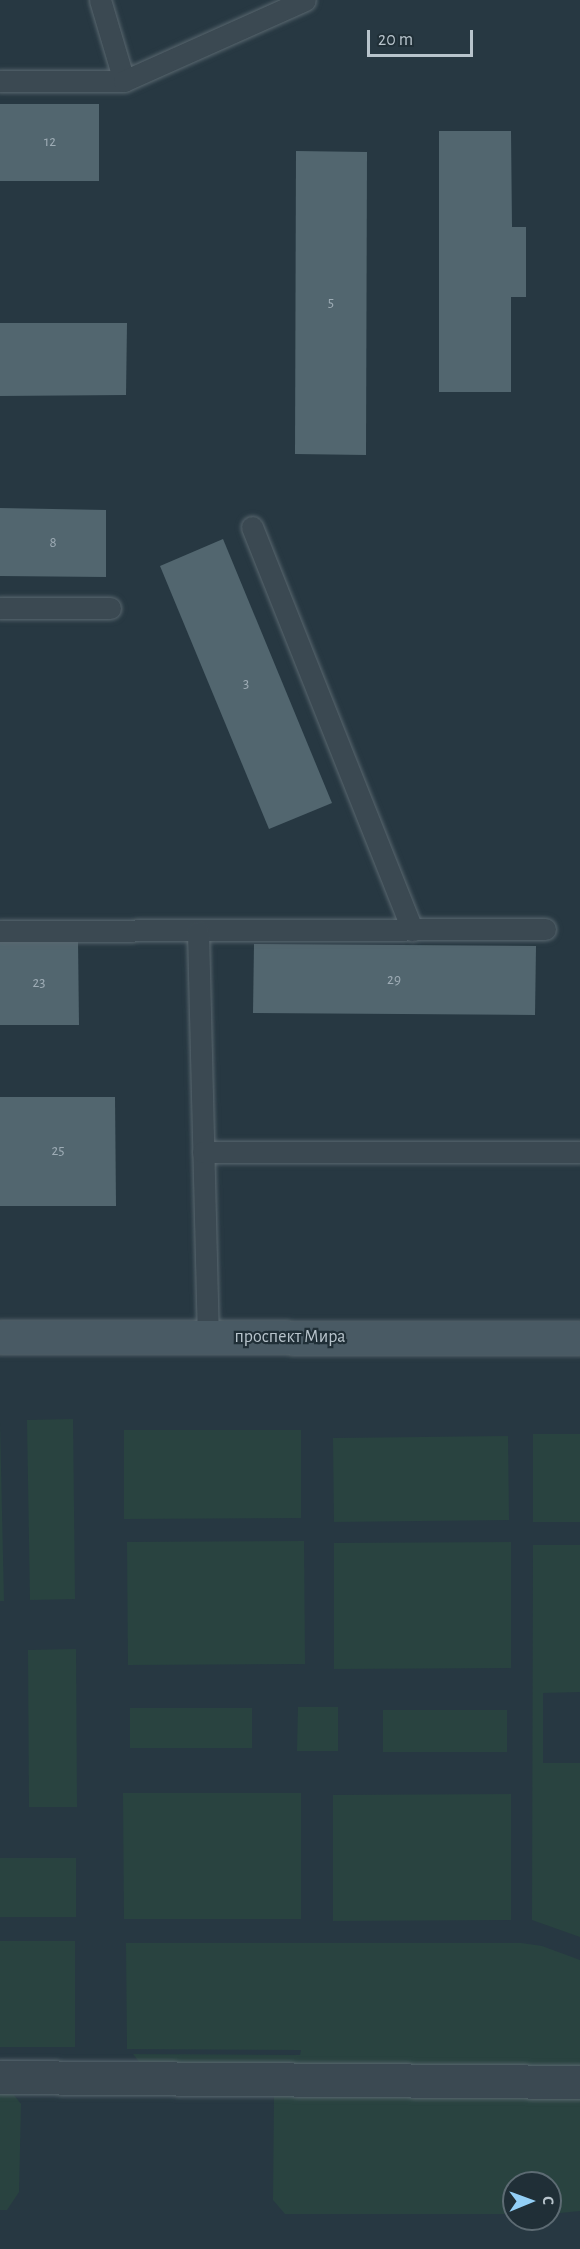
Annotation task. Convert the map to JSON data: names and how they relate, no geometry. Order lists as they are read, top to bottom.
{
  "streets": {
    "main road": ["проспект Мира"]
  },
  "house_numbers": [
    "12",
    "5",
    "8",
    "3",
    "29",
    "23",
    "25"
  ],
  "scale_bar": "20 m",
  "north": "right"
}
